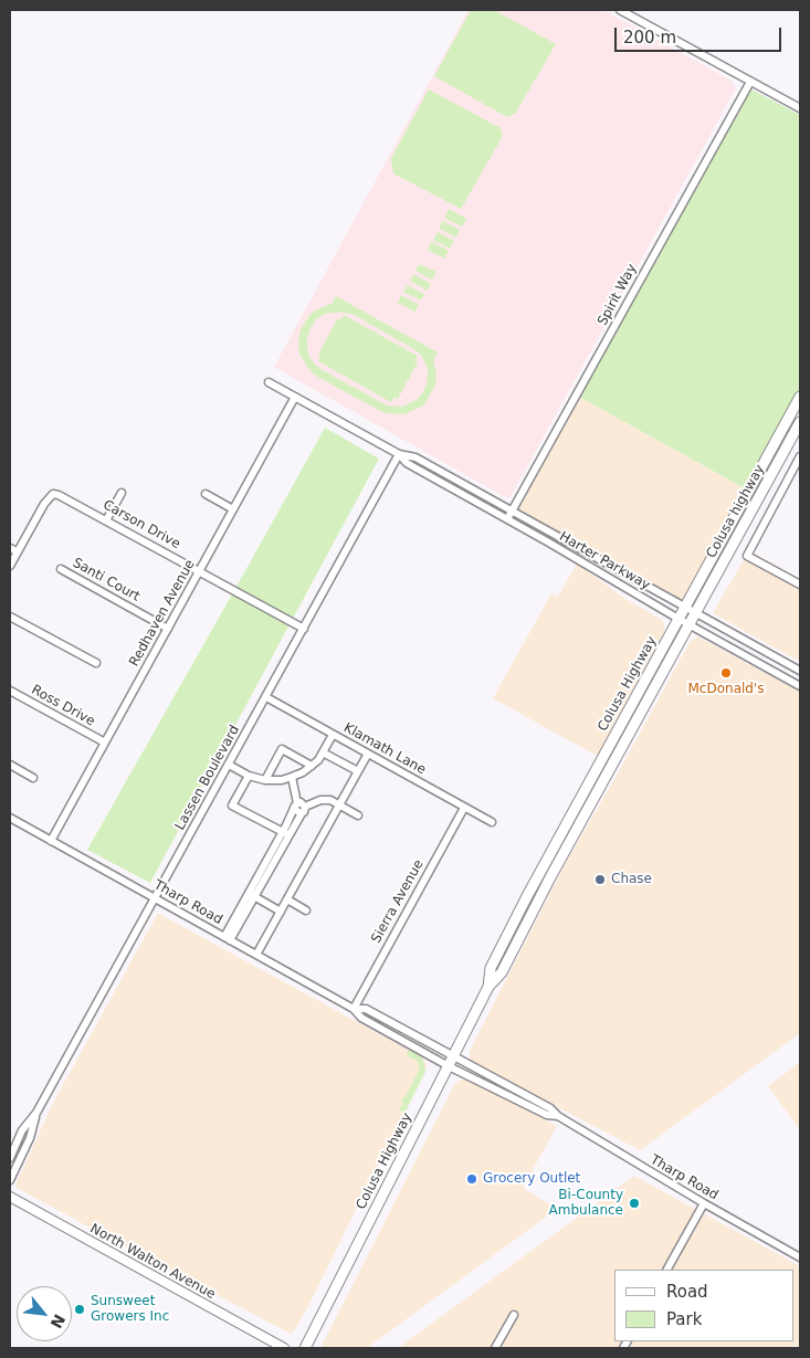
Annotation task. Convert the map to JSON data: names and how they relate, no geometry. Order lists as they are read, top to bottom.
{
  "streets": {
    "highway": ["Colusa highway", "Colusa Highway"],
    "main road": ["North Walton Avenue"],
    "street": [
      "Spirit Way",
      "Carson Drive",
      "Harter Parkway",
      "Santi Court",
      "Redhaven Avenue",
      "Ross Drive",
      "Klamath Lane",
      "Lassen Boulevard",
      "Sierra Avenue",
      "Tharp Road"
    ]
  },
  "crossings": [
    ["Spirit Way", "Harter Parkway"],
    ["Colusa highway", "Harter Parkway"],
    ["Colusa highway", "Colusa Highway"],
    ["Carson Drive", "Redhaven Avenue"],
    ["Carson Drive", "Lassen Boulevard"],
    ["Harter Parkway", "Redhaven Avenue"],
    ["Harter Parkway", "Colusa Highway"],
    ["Harter Parkway", "Lassen Boulevard"],
    ["Santi Court", "Redhaven Avenue"],
    ["Redhaven Avenue", "Ross Drive"],
    ["Redhaven Avenue", "Tharp Road"],
    ["Colusa Highway", "Tharp Road"],
    ["Klamath Lane", "Lassen Boulevard"],
    ["Klamath Lane", "Sierra Avenue"],
    ["Lassen Boulevard", "Tharp Road"],
    ["Sierra Avenue", "Tharp Road"]
  ],
  "places": [
    "McDonald's",
    "Chase",
    "Grocery Outlet",
    "Bi-County Ambulance",
    "Sunsweet Growers Inc"
  ],
  "legend": ["Road", "Park"],
  "scale_bar": "200 m",
  "north": "bottom right"
}
